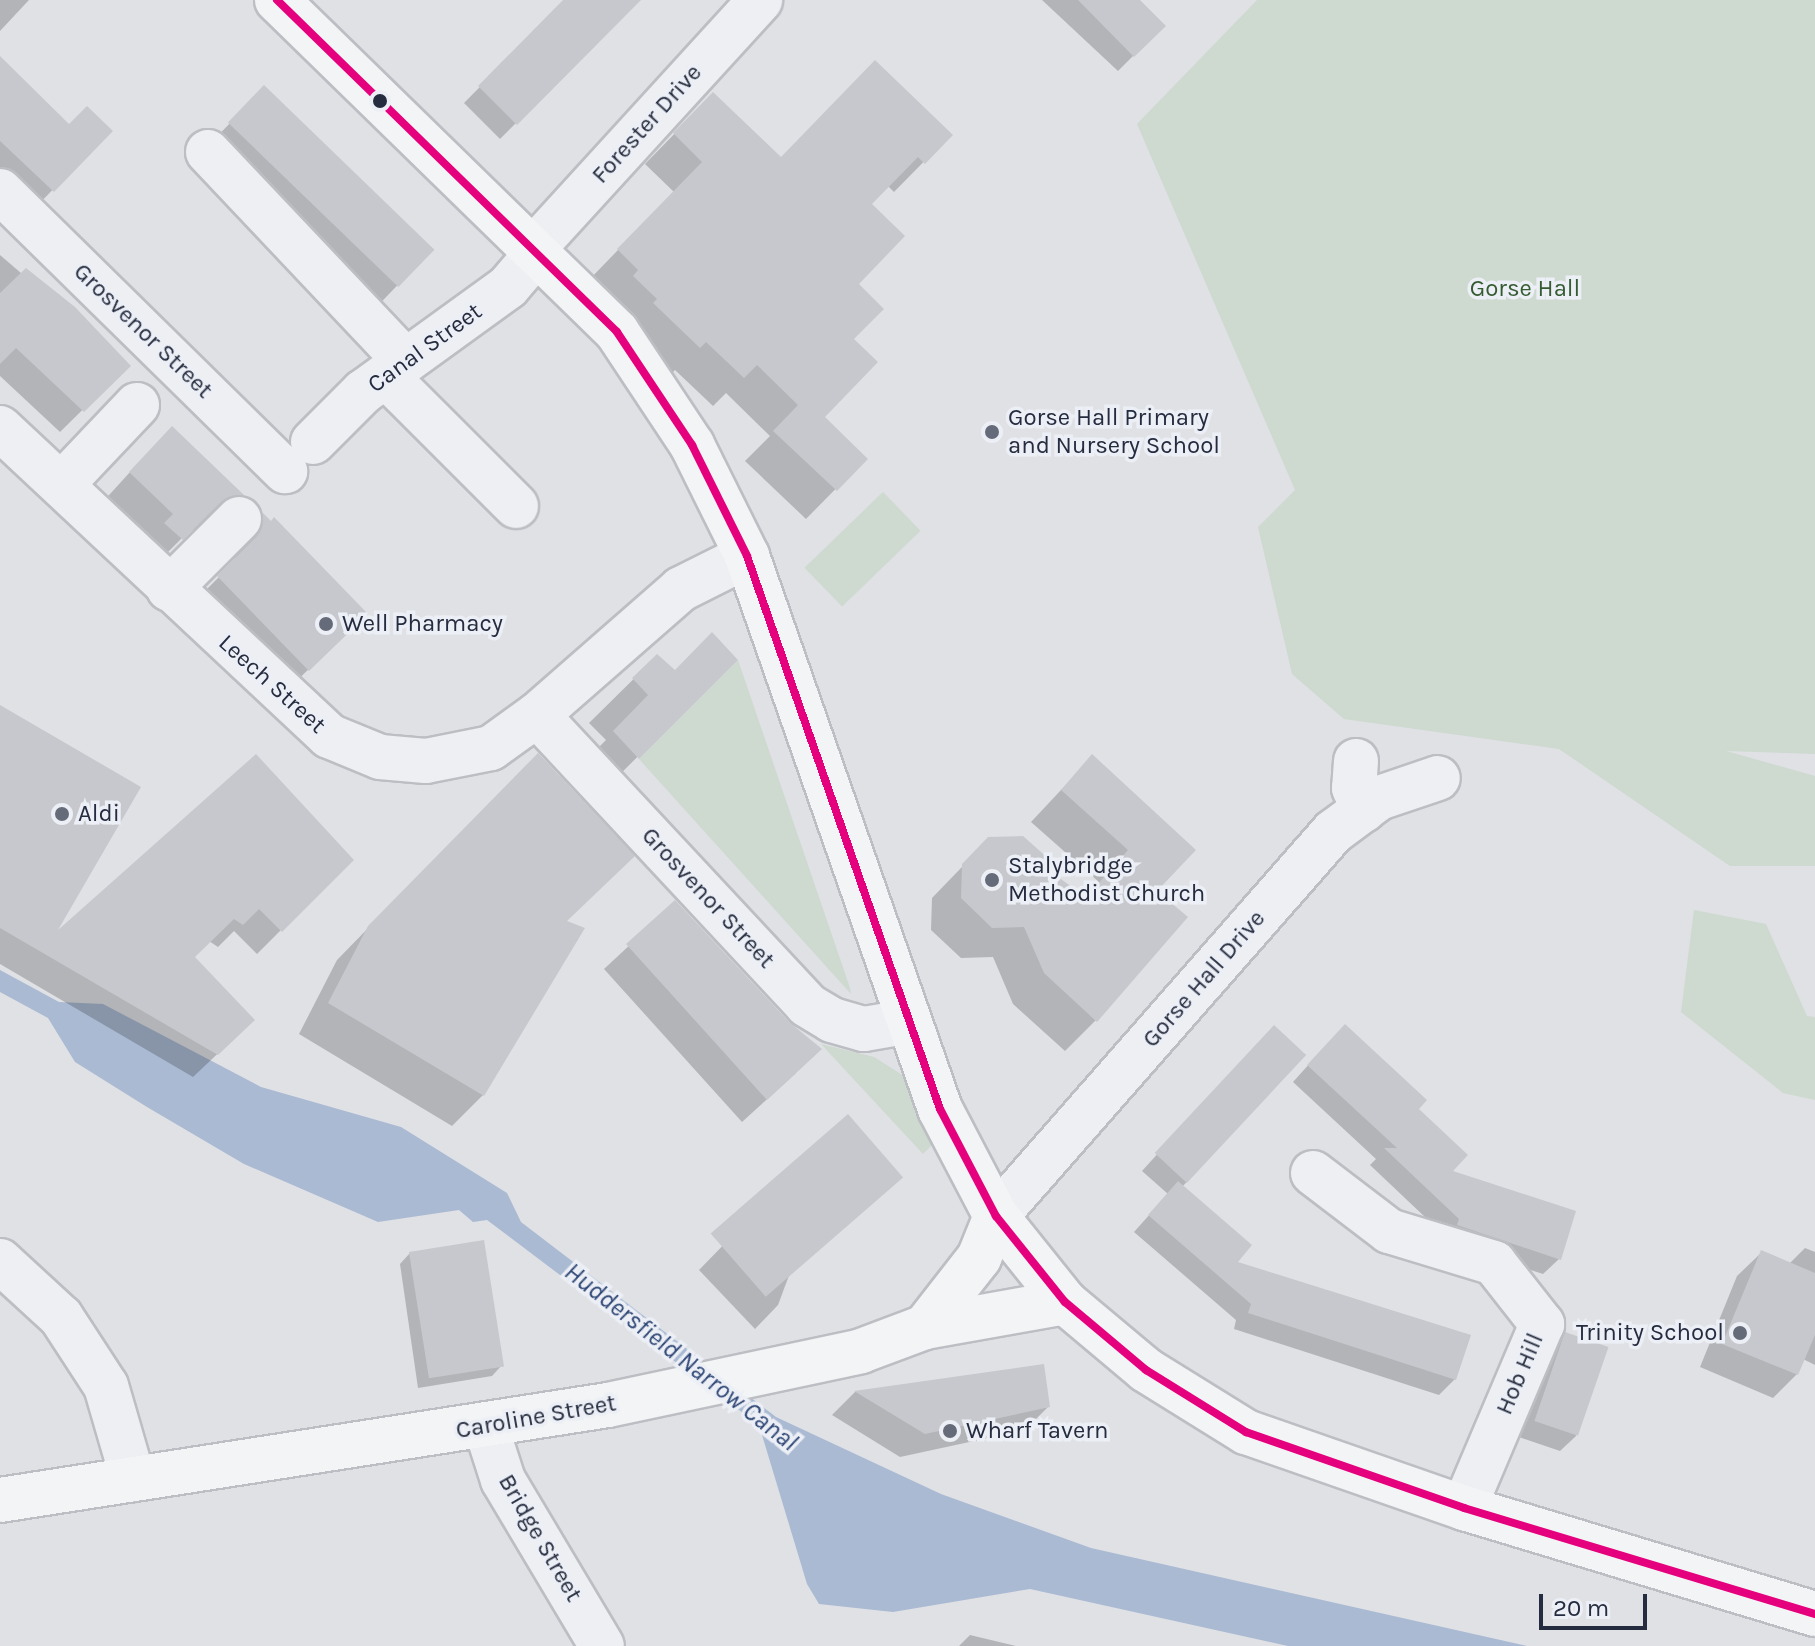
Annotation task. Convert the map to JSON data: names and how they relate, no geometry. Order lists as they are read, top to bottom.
{
  "streets": {
    "main road": ["Caroline Street"],
    "street": [
      "Forester Drive",
      "Grosvenor Street",
      "Canal Street",
      "Leech Street",
      "Gorse Hall Drive",
      "Hob Hill",
      "Bridge Street"
    ]
  },
  "crossings": [
    ["Forester Drive", "Canal Street"],
    ["Grosvenor Street", "Canal Street"],
    ["Grosvenor Street", "Leech Street"],
    ["Caroline Street", "Bridge Street"]
  ],
  "water": ["Huddersfield Narrow Canal"],
  "parks": ["Gorse Hall"],
  "places": [
    "Gorse Hall Primary and Nursery School",
    "Well Pharmacy",
    "Aldi",
    "Stalybridge Methodist Church",
    "Trinity School",
    "Wharf Tavern"
  ],
  "scale_bar": "20 m"
}
